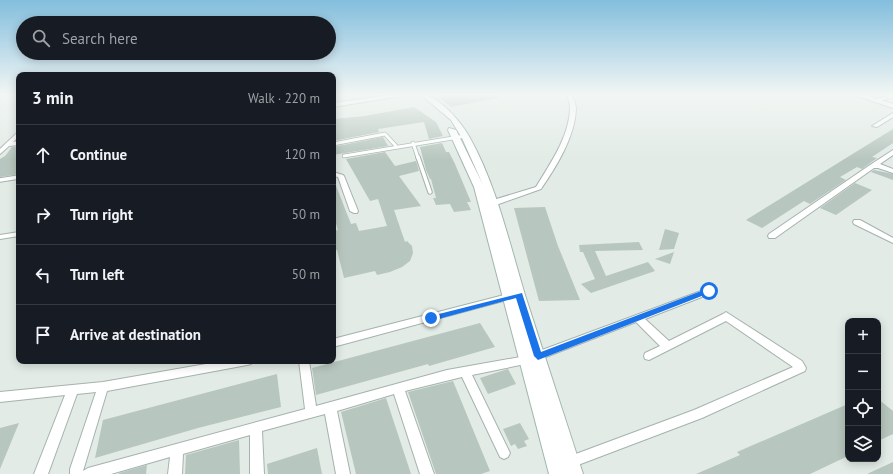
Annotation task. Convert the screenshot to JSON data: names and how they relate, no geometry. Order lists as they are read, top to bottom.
{
  "page": {
    "search": "Search here",
    "heading": ["3 min", "Walk · 220 m"],
    "list": [
      ["Continue", "120 m"],
      ["Turn right", "50 m"],
      ["Turn left", "50 m"],
      "Arrive at destination"
    ],
    "map_buttons": ["+", "−"]
  }
}
